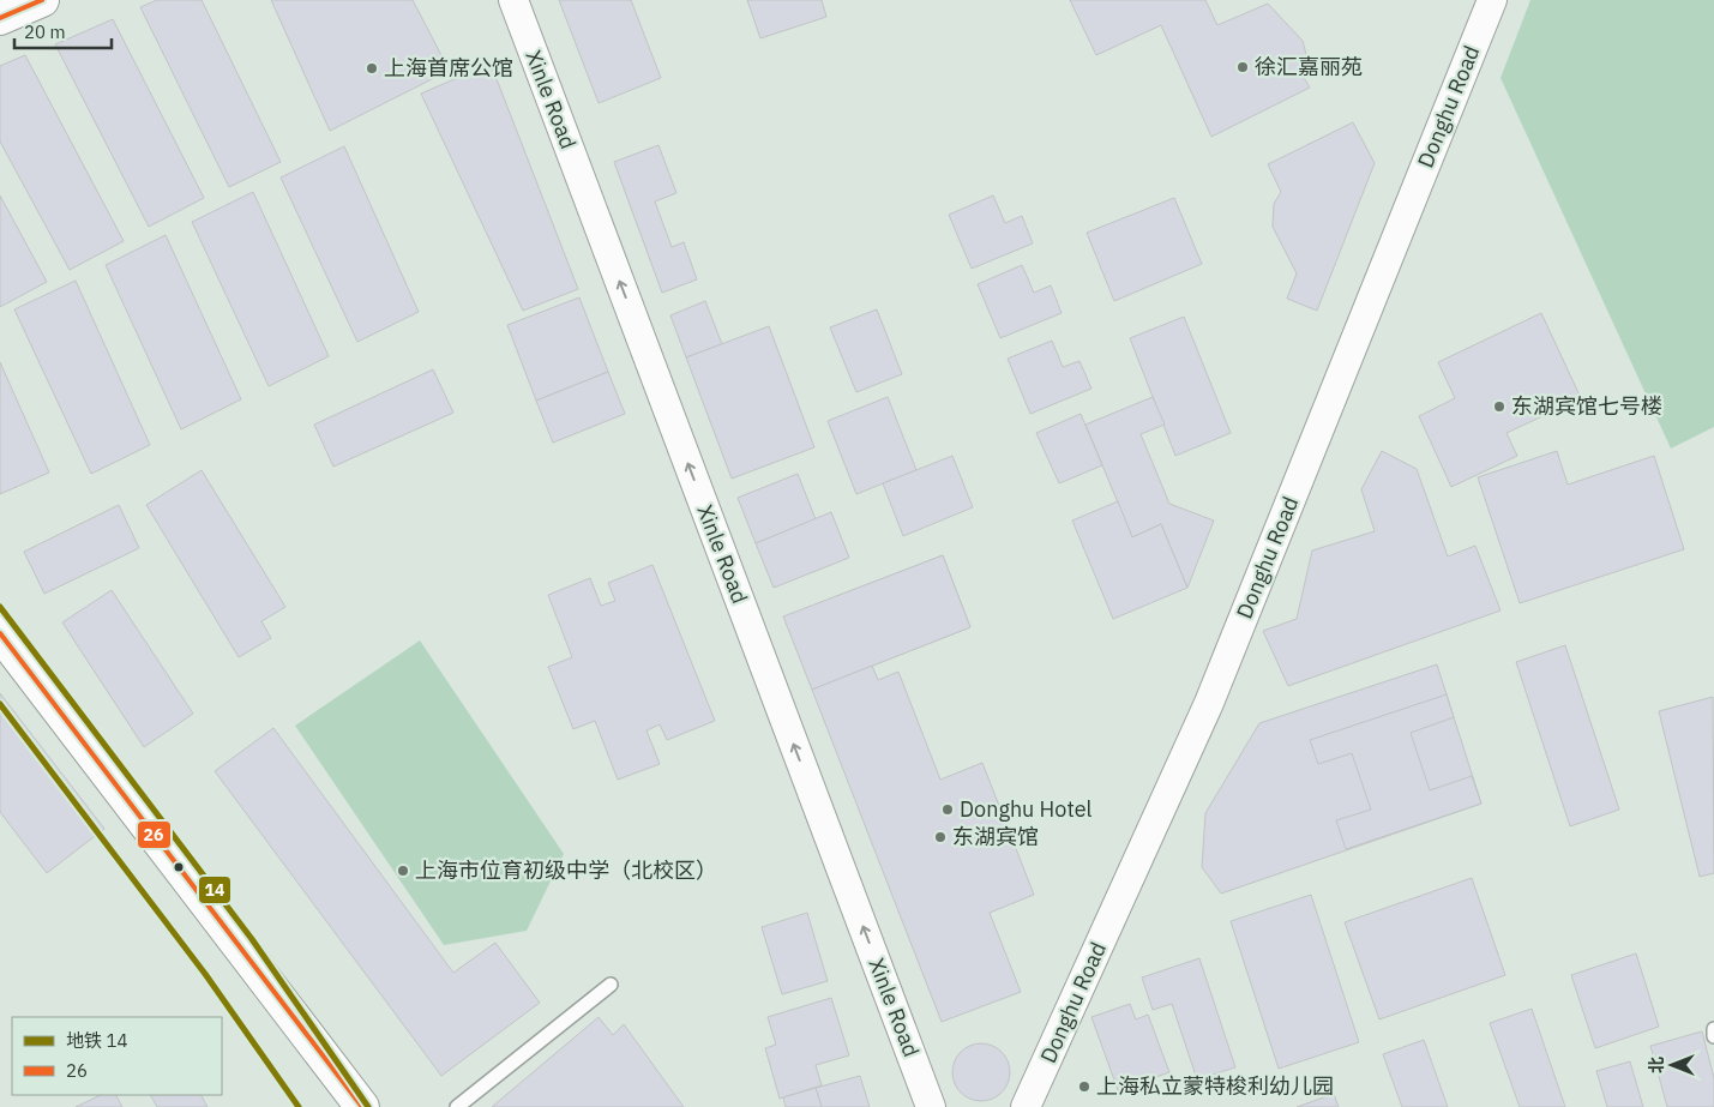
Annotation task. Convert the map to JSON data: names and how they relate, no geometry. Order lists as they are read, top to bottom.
{
  "streets": {
    "street": ["Xinle Road", "Donghu Road"]
  },
  "one_way": ["Xinle Road"],
  "places": [
    "徐汇嘉丽苑",
    "上海首席公馆",
    "东湖宾馆七号楼",
    "Donghu Hotel",
    "东湖宾馆",
    "上海市位育初级中学（北校区）",
    "上海私立蒙特梭利幼儿园"
  ],
  "lines": ["transit line 26", "metro line 14"],
  "legend": ["地铁 14", "26"],
  "scale_bar": "20 m",
  "north": "left"
}
